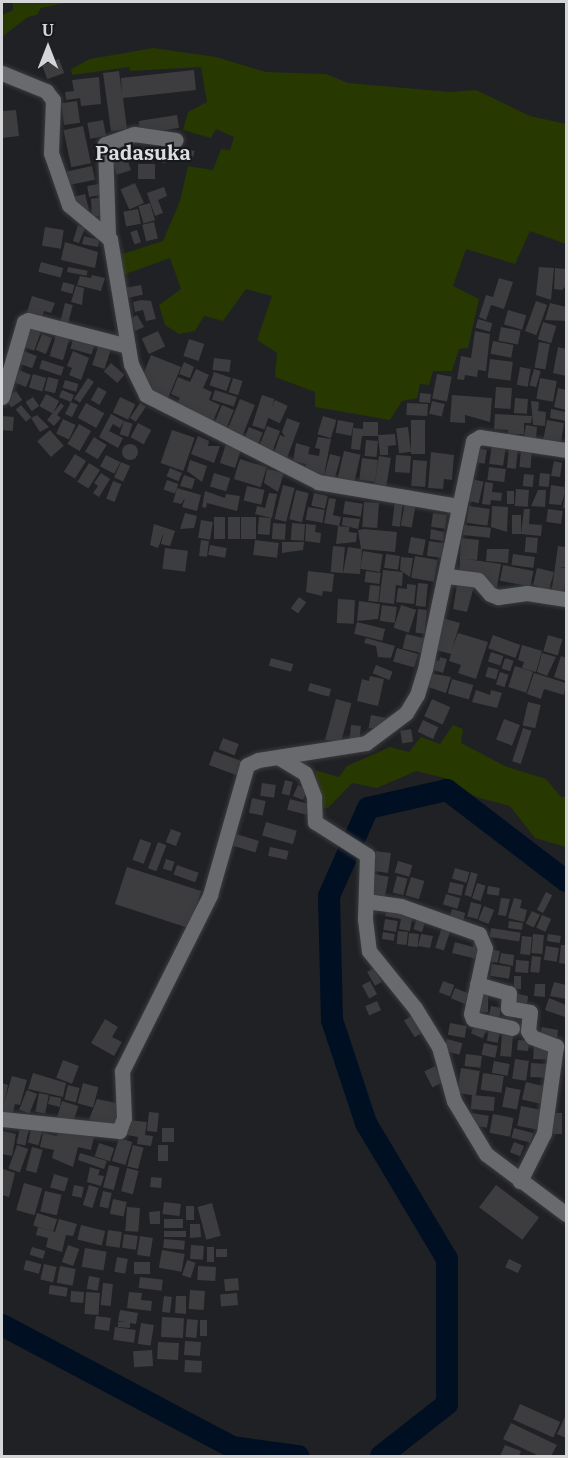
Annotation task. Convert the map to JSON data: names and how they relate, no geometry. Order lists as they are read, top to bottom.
{
  "districts": ["Padasuka"],
  "north": "top"
}
